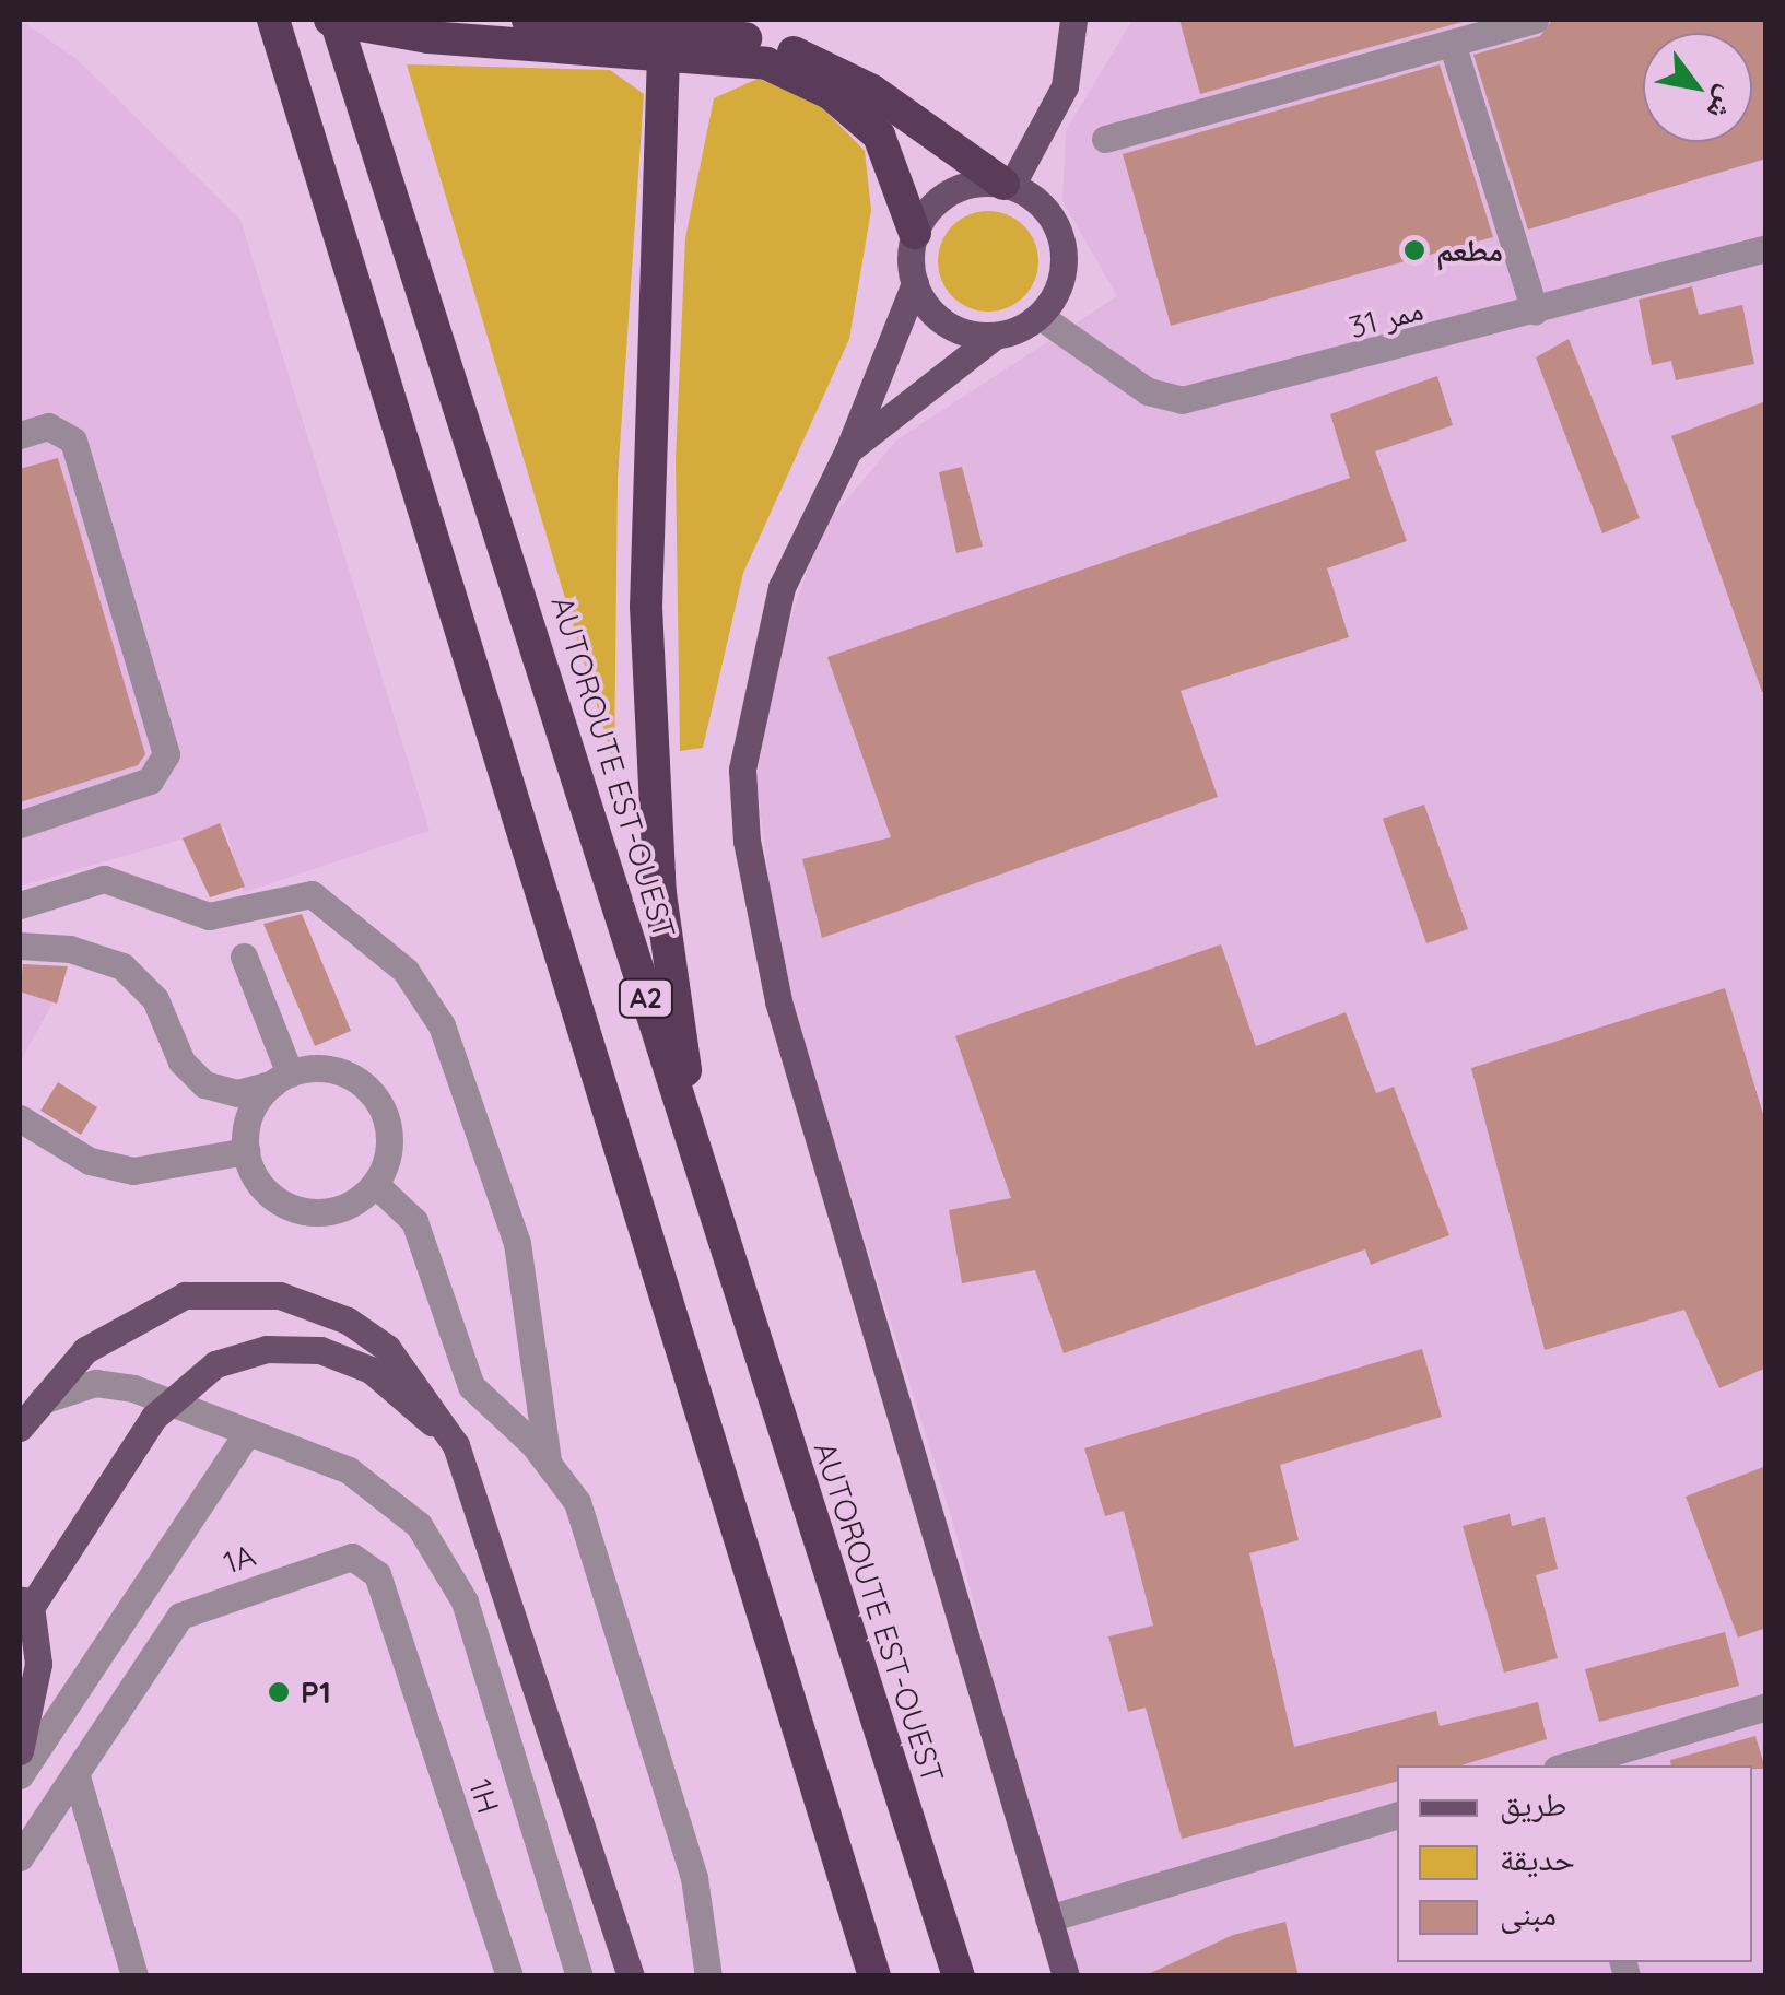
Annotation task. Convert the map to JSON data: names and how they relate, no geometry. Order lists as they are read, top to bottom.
{
  "streets": {
    "highway": ["AUTOROUTE EST-OUEST", "A2"],
    "street": ["ممر 31", "1A", "1H"]
  },
  "crossings": [
    ["1A", "1H"]
  ],
  "places": ["مطعم", "P1"],
  "legend": ["طريق", "حديقة", "مبنى"],
  "north": "bottom right"
}
